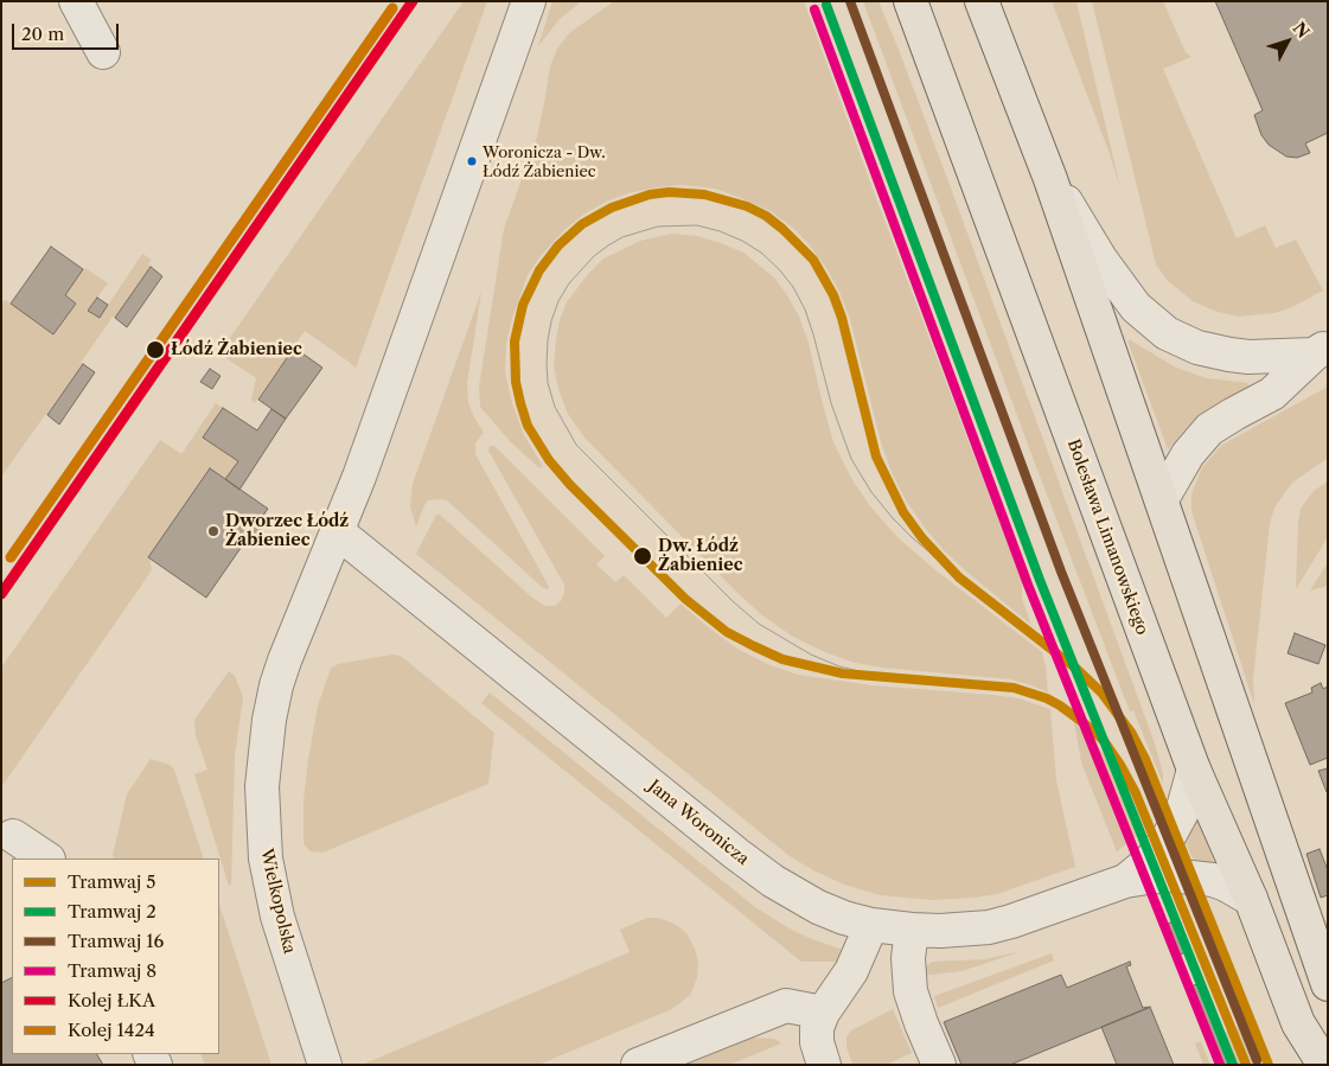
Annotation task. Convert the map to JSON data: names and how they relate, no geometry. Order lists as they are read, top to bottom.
{
  "streets": {
    "main road": ["Bolesława Limanowskiego"],
    "street": ["Jana Woronicza", "Wielkopolska"]
  },
  "crossings": [
    ["Jana Woronicza", "Wielkopolska"]
  ],
  "places": [
    "Woronicza - Dw. Łódź Żabieniec",
    "Łódź Żabieniec",
    "Dworzec Łódź Żabieniec",
    "Dw. Łódź Żabieniec"
  ],
  "lines": [
    "tram line 16",
    "rail line ŁKA",
    "tram line 2",
    "rail line 1424",
    "tram line 8",
    "tram line 5"
  ],
  "legend": [
    "Tramwaj 5",
    "Tramwaj 2",
    "Tramwaj 16",
    "Tramwaj 8",
    "Kolej ŁKA",
    "Kolej 1424"
  ],
  "scale_bar": "20 m",
  "north": "top right"
}
